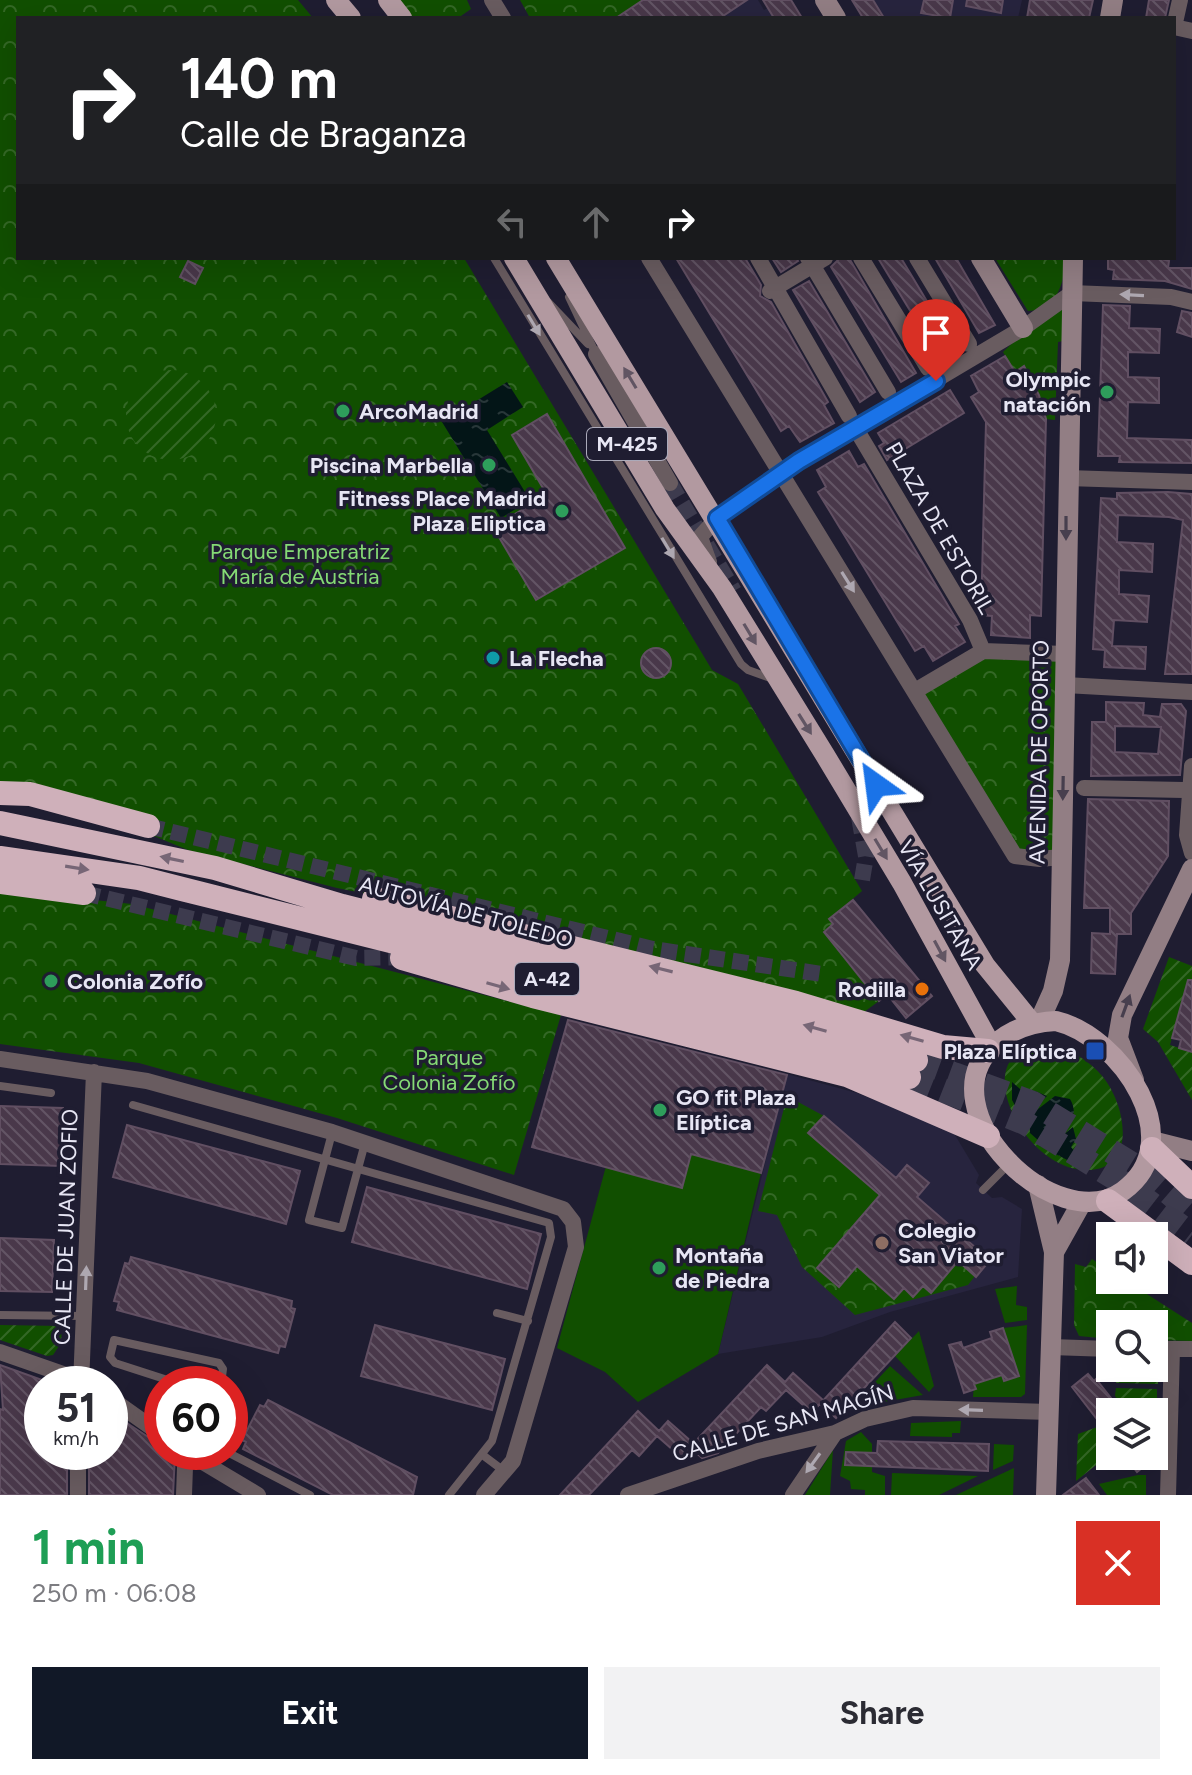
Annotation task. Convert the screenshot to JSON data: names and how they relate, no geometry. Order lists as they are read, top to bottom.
{
  "streets": {
    "highway": ["AUTOVÍA DE TOLEDO", "A-42"],
    "main road": ["M-425", "AVENIDA DE OPORTO", "VÍA LUSITANA"],
    "street": ["PLAZA DE ESTORIL", "CALLE DE JUAN ZOFIO", "CALLE DE SAN MAGÍN"]
  },
  "crossings": [
    ["AVENIDA DE OPORTO", "VÍA LUSITANA"]
  ],
  "one_way": ["AVENIDA DE OPORTO", "CALLE DE JUAN ZOFIO", "CALLE DE SAN MAGÍN"],
  "parks": ["Parque Emperatriz María de Austria", "Parque Colonia Zofío"],
  "places": {
    "other": [
      "Olympic natación",
      "ArcoMadrid",
      "Piscina Marbella",
      "Fitness Place Madrid Plaza Eliptica",
      "La Flecha",
      "Colonia Zofío",
      "Rodilla",
      "GO fit Plaza Elíptica",
      "Colegio San Viator",
      "Montaña de Piedra"
    ],
    "transit": ["Plaza Elíptica"]
  },
  "page": {
    "turn": ["140 m", "Calle de Braganza"],
    "speed": "51 km/h",
    "limit": "60",
    "heading": ["1 min", "250 m · 06:08"],
    "buttons": ["Exit", "Share"]
  }
}
